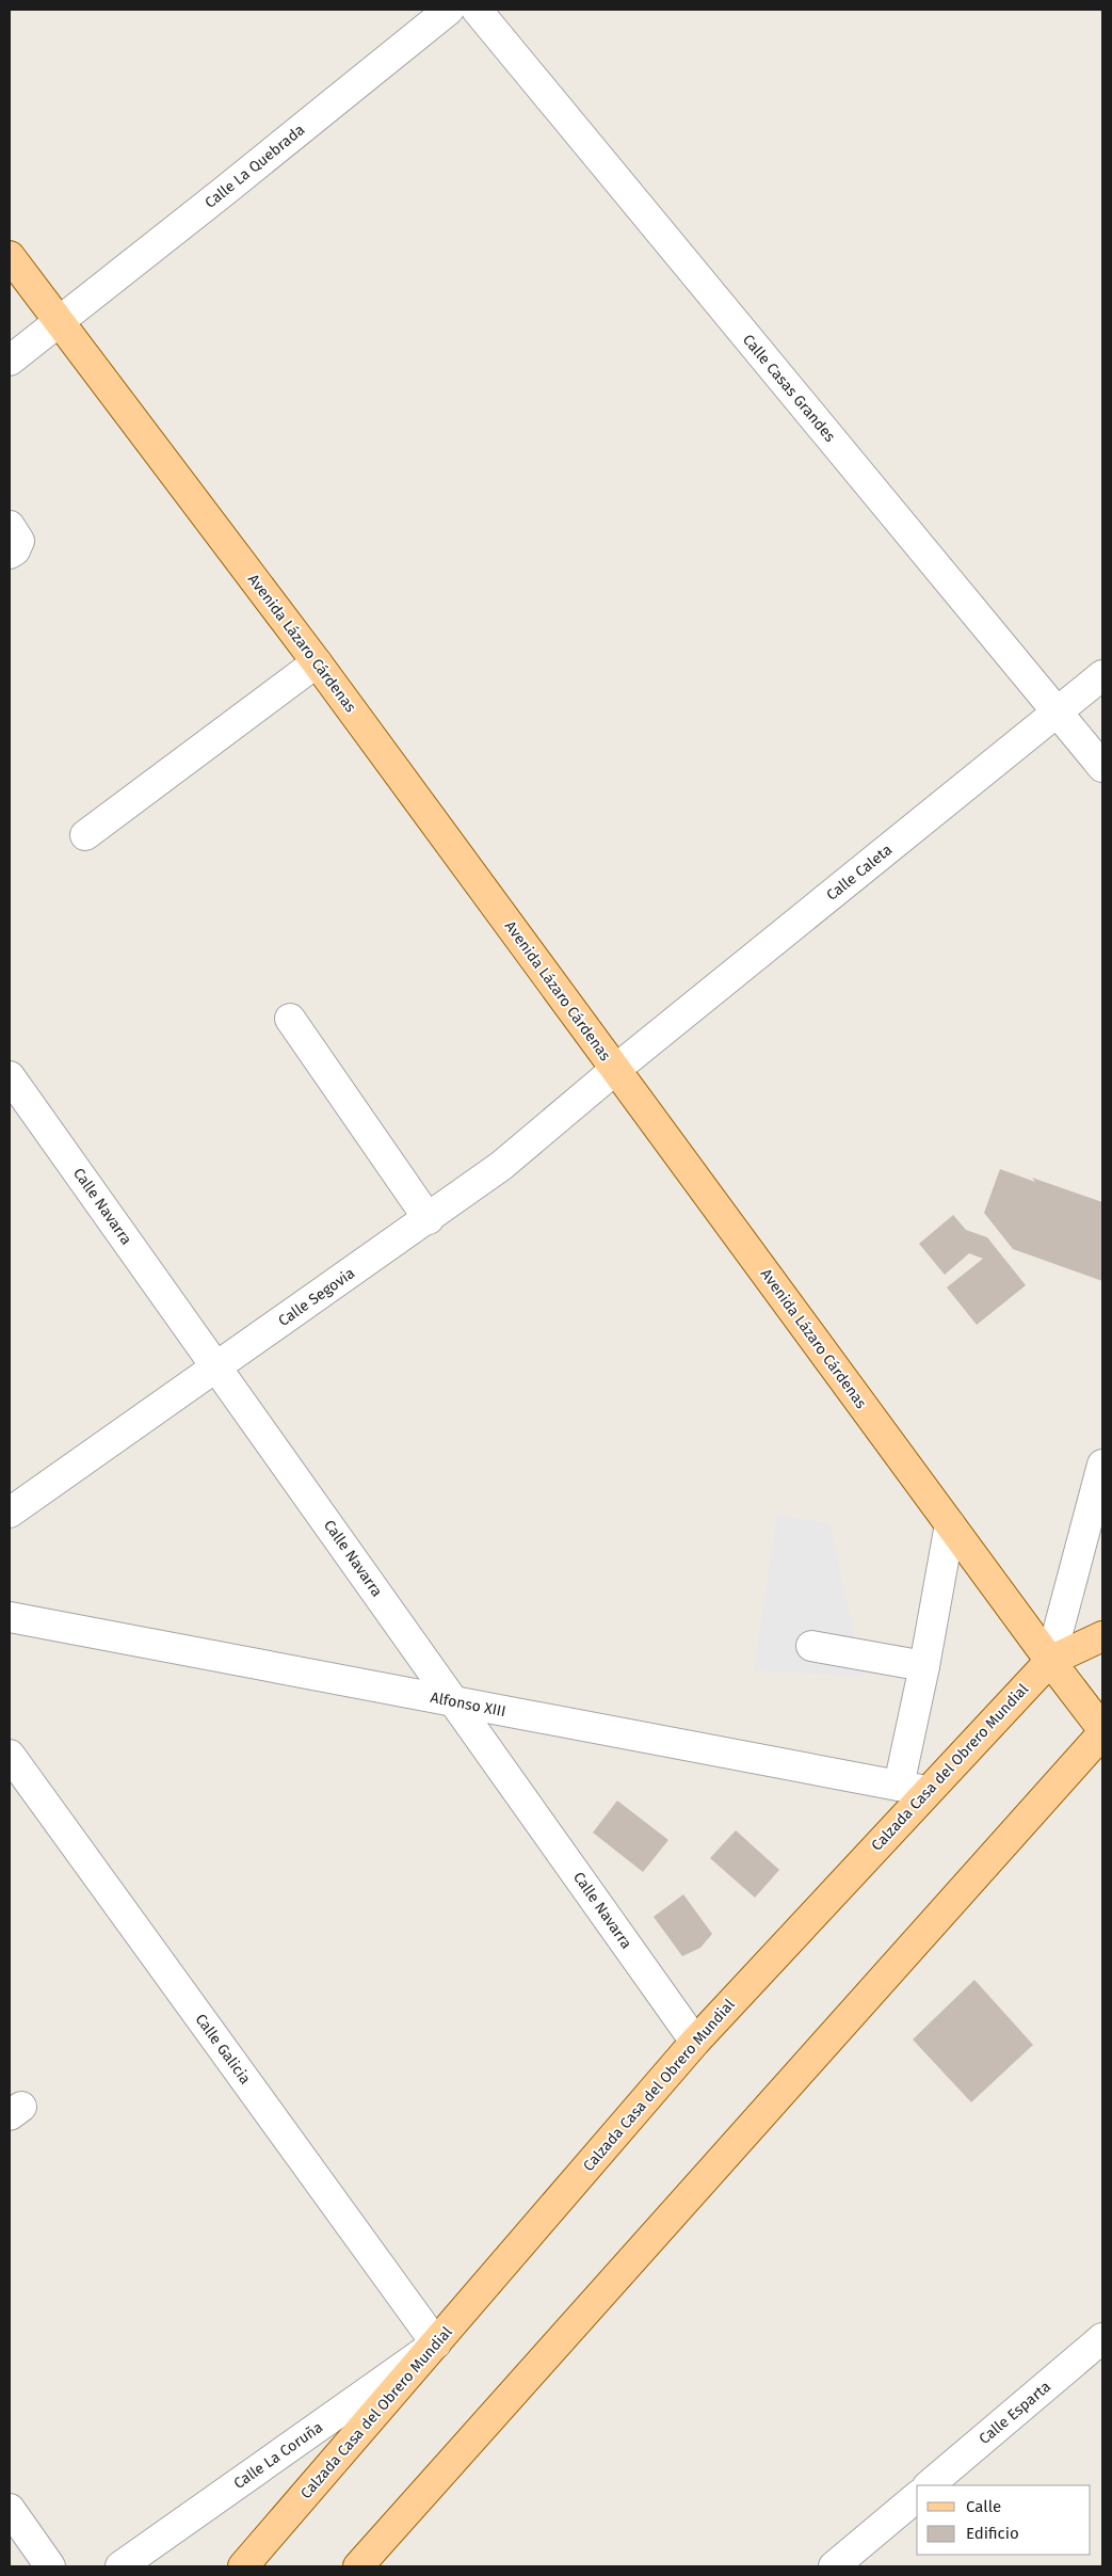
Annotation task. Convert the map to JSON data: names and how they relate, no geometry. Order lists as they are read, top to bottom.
{
  "streets": {
    "main road": ["Avenida Lázaro Cárdenas", "Calzada Casa del Obrero Mundial"],
    "street": [
      "Calle La Quebrada",
      "Calle Casas Grandes",
      "Calle Caleta",
      "Calle Navarra",
      "Calle Segovia",
      "Alfonso XIII",
      "Calle Galicia",
      "Calle Esparta",
      "Calle La Coruña"
    ]
  },
  "crossings": [
    ["Calle La Quebrada", "Avenida Lázaro Cárdenas"],
    ["Calle Casas Grandes", "Calle Caleta"],
    ["Avenida Lázaro Cárdenas", "Calle Caleta"],
    ["Avenida Lázaro Cárdenas", "Calle Segovia"],
    ["Avenida Lázaro Cárdenas", "Calzada Casa del Obrero Mundial"],
    ["Calle Caleta", "Calle Segovia"],
    ["Calle Navarra", "Calle Segovia"],
    ["Calle Navarra", "Alfonso XIII"],
    ["Calle Navarra", "Calzada Casa del Obrero Mundial"],
    ["Alfonso XIII", "Calzada Casa del Obrero Mundial"],
    ["Calzada Casa del Obrero Mundial", "Calle Galicia"],
    ["Calzada Casa del Obrero Mundial", "Calle La Coruña"],
    ["Calle Galicia", "Calle La Coruña"]
  ],
  "legend": ["Calle", "Edificio"]
}
